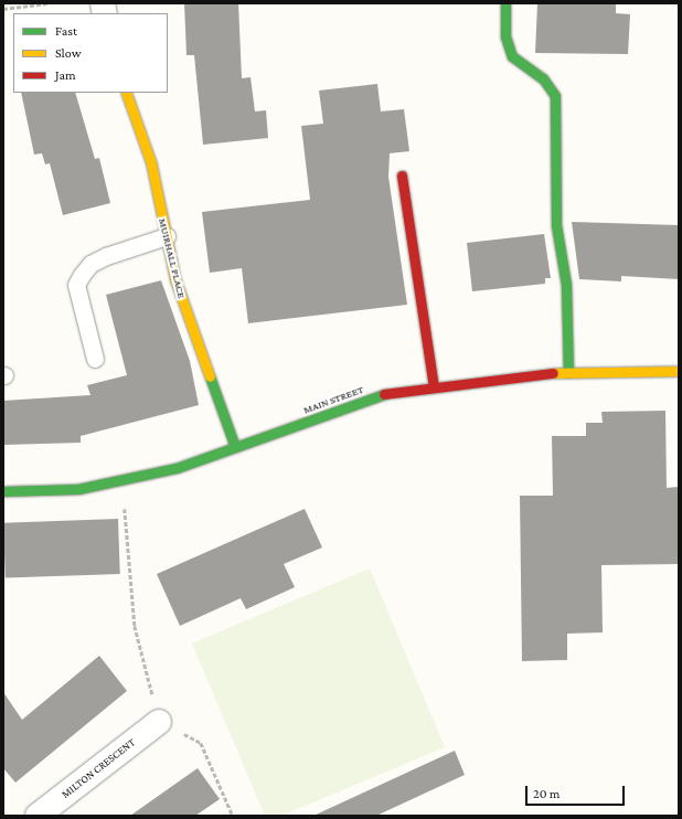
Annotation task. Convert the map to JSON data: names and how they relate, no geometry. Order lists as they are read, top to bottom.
{
  "streets": {
    "street": ["MUIRHALL PLACE", "MAIN STREET", "MILTON CRESCENT"]
  },
  "crossings": [
    ["MUIRHALL PLACE", "MAIN STREET"]
  ],
  "legend": ["Fast", "Slow", "Jam"],
  "scale_bar": "20 m"
}
